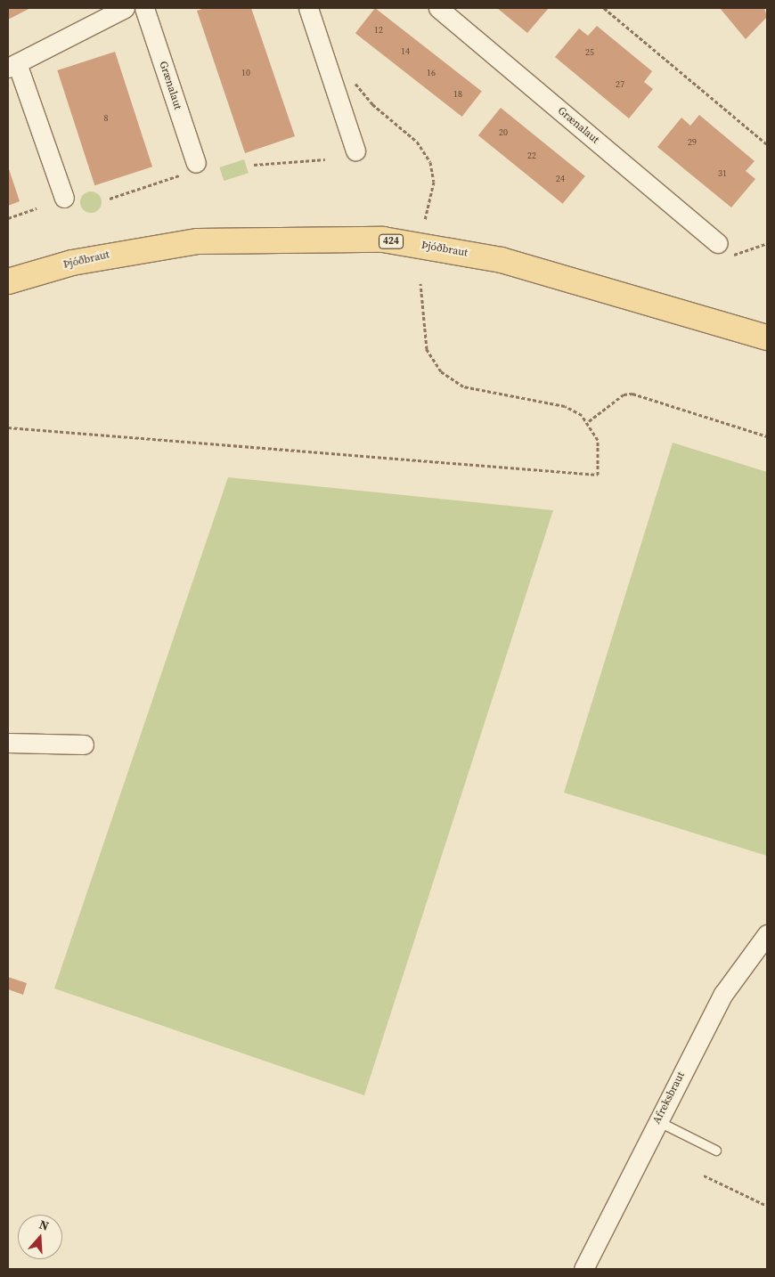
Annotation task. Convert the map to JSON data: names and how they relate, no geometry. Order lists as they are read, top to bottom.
{
  "streets": {
    "main road": ["424", "Þjóðbraut"],
    "street": ["Grænalaut", "Afreksbraut"]
  },
  "house_numbers": [
    "12",
    "14",
    "25",
    "10",
    "16",
    "27",
    "18",
    "8",
    "20",
    "29",
    "22",
    "31",
    "24"
  ],
  "north": "top"
}
